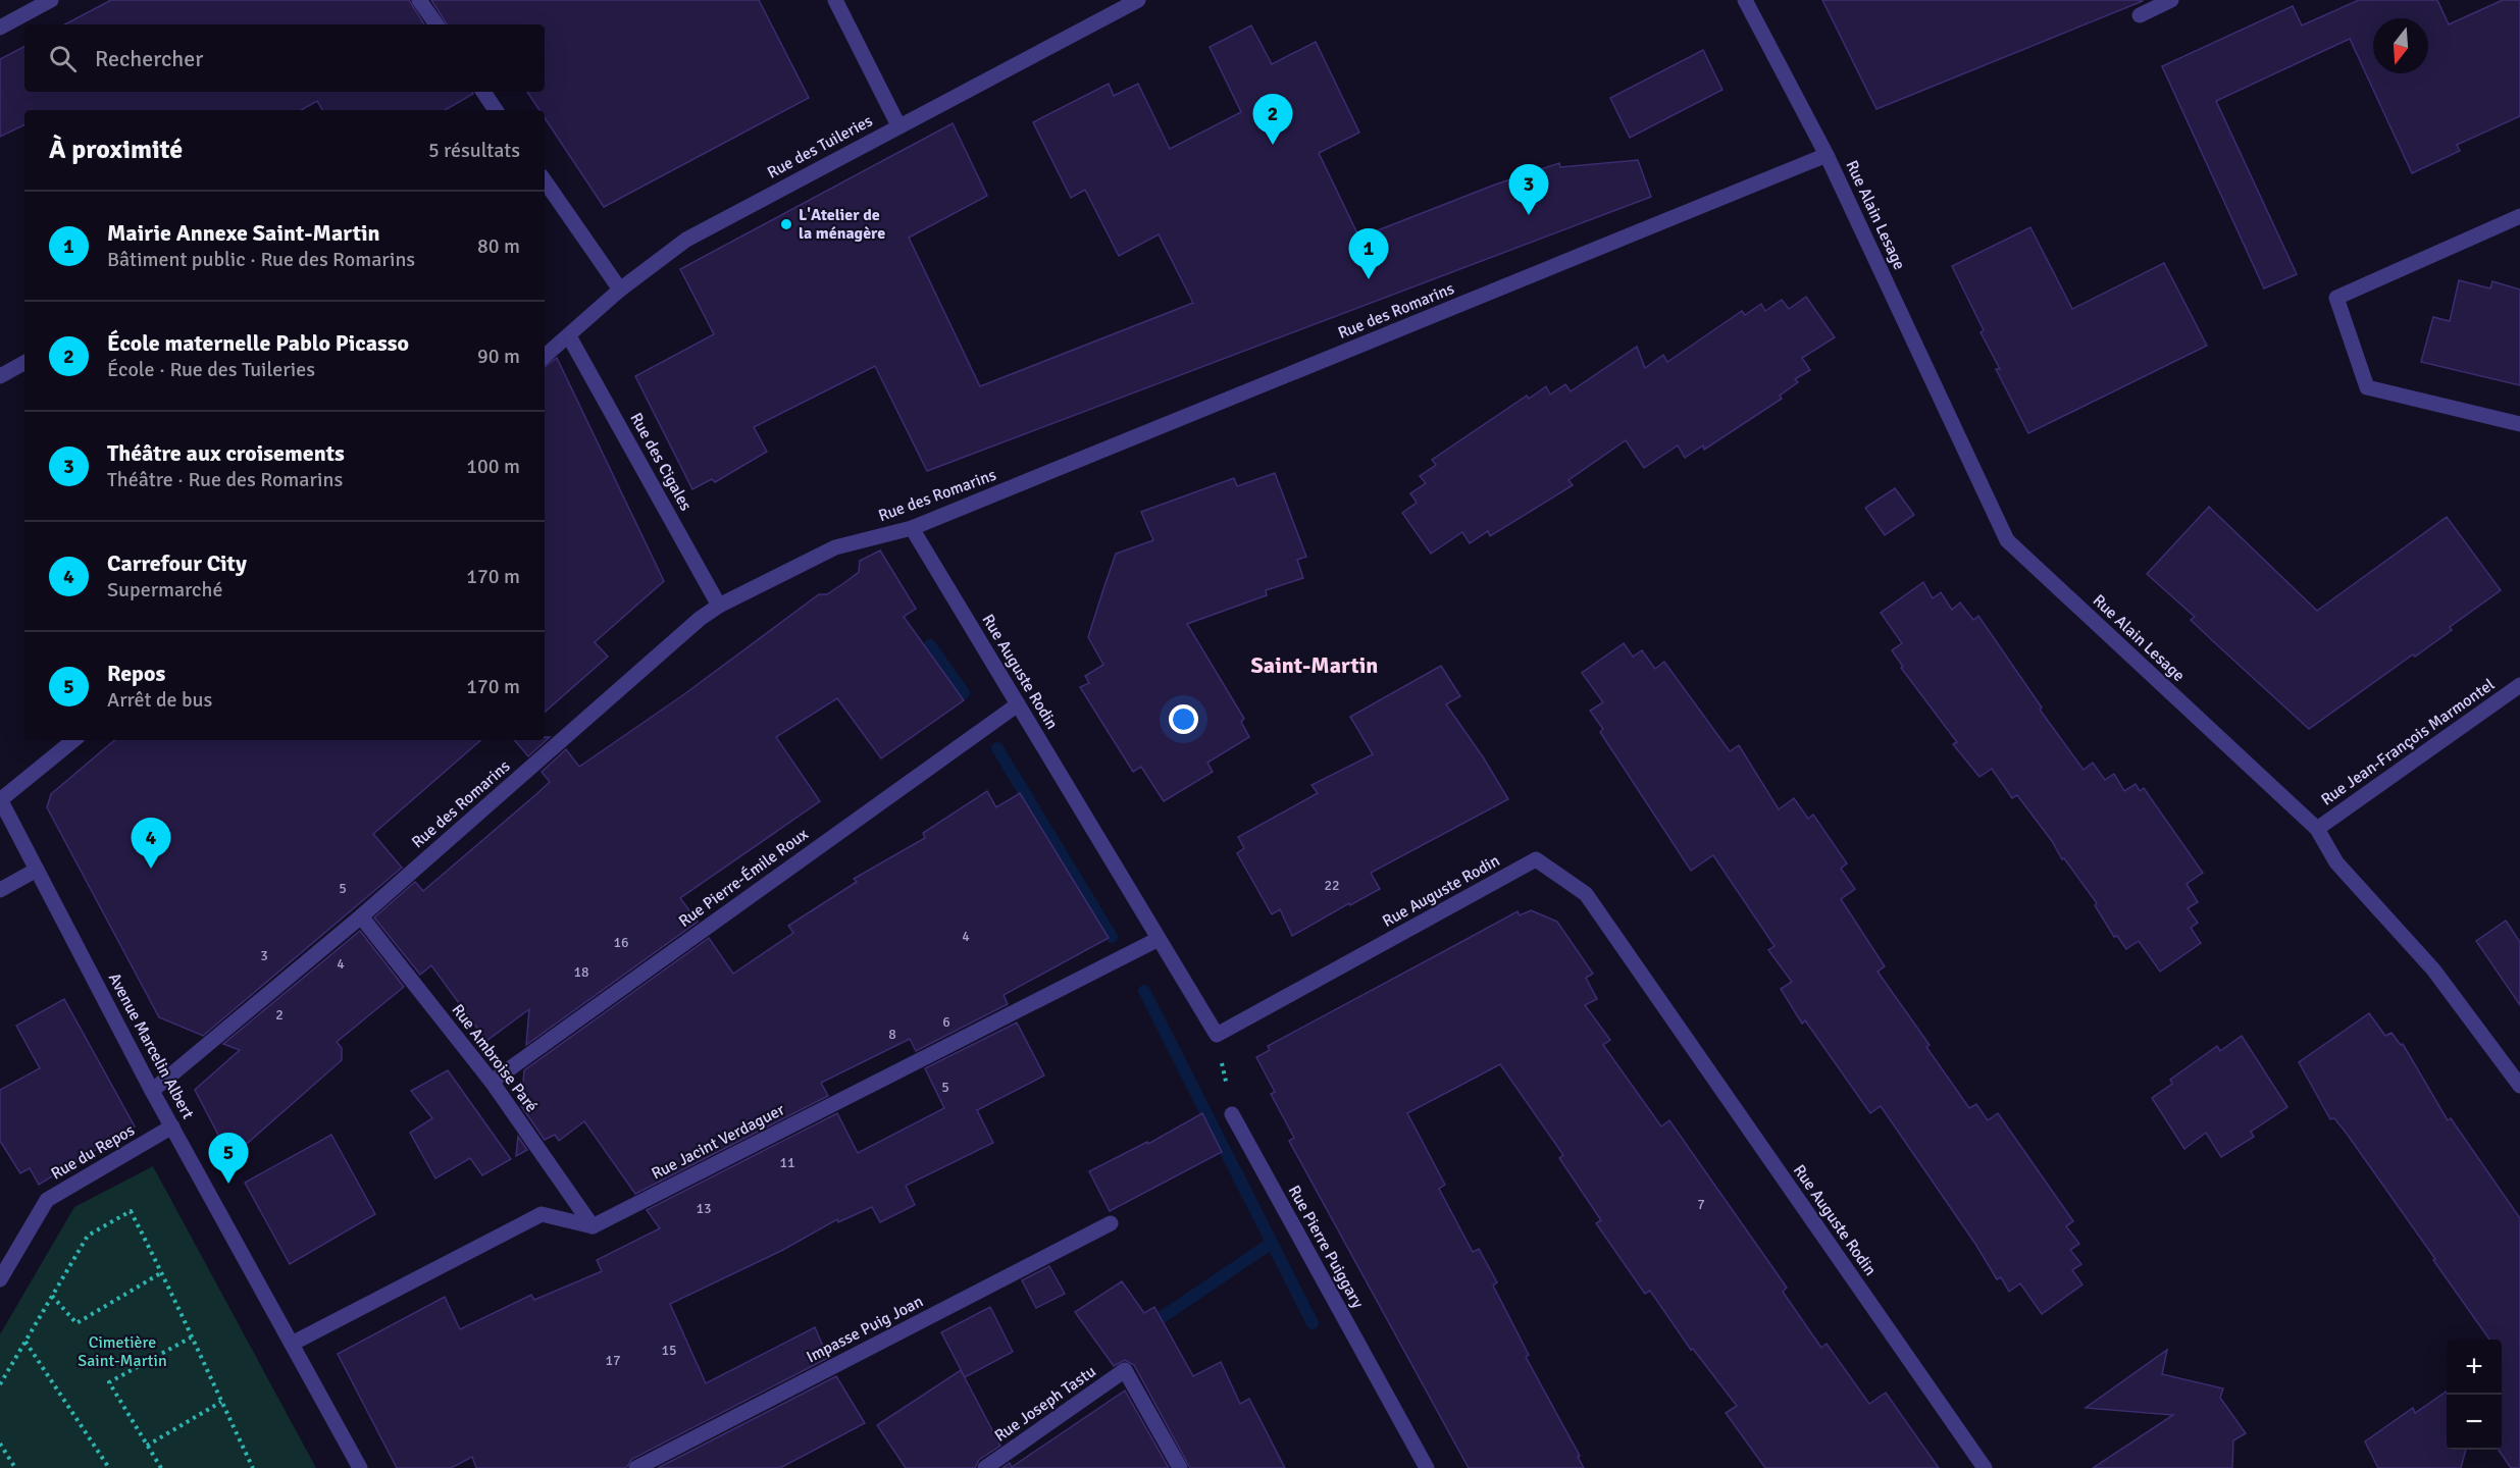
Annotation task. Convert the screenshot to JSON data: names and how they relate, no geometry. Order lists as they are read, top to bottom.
{
  "streets": {
    "street": [
      "Rue des Tuileries",
      "Rue Alain Lesage",
      "Rue des Romarins",
      "Rue des Cigales",
      "Rue Auguste Rodin",
      "Rue Jean-François Marmontel",
      "Rue Pierre-Émile Roux",
      "Avenue Marcelin Albert",
      "Rue Ambroise Paré",
      "Rue Jacint Verdaguer",
      "Rue du Repos",
      "Rue Pierre Puiggary",
      "Impasse Puig Joan",
      "Rue Joseph Tastu"
    ]
  },
  "crossings": [
    ["Rue des Tuileries", "Rue des Cigales"],
    ["Rue Alain Lesage", "Rue des Romarins"],
    ["Rue Alain Lesage", "Rue Jean-François Marmontel"],
    ["Rue des Romarins", "Rue des Cigales"],
    ["Rue des Romarins", "Rue Auguste Rodin"],
    ["Rue des Romarins", "Avenue Marcelin Albert"],
    ["Rue des Romarins", "Rue Ambroise Paré"],
    ["Rue Auguste Rodin", "Rue Pierre-Émile Roux"],
    ["Rue Auguste Rodin", "Rue Jacint Verdaguer"],
    ["Rue Pierre-Émile Roux", "Rue Ambroise Paré"],
    ["Avenue Marcelin Albert", "Rue du Repos"],
    ["Rue Ambroise Paré", "Rue Jacint Verdaguer"]
  ],
  "districts": ["Saint-Martin"],
  "parks": ["Cimetière Saint-Martin"],
  "places": ["L'Atelier de la ménagère"],
  "house_numbers": [
    "22",
    "5",
    "4",
    "16",
    "3",
    "4",
    "18",
    "2",
    "6",
    "8",
    "5",
    "11",
    "7",
    "13",
    "15",
    "17"
  ],
  "north": "bottom",
  "page": {
    "search": "Rechercher",
    "pins": [
      "2",
      "3",
      "1",
      "4",
      "5"
    ],
    "heading": ["À proximité", "5 résultats"],
    "list": [
      {
        "mark": "1",
        "name": "Mairie Annexe Saint-Martin",
        "note": "Bâtiment public · Rue des Romarins",
        "value": "80 m"
      },
      {
        "mark": "2",
        "name": "École maternelle Pablo Picasso",
        "note": "École · Rue des Tuileries",
        "value": "90 m"
      },
      {
        "mark": "3",
        "name": "Théâtre aux croisements",
        "note": "Théâtre · Rue des Romarins",
        "value": "100 m"
      },
      {
        "mark": "4",
        "name": "Carrefour City",
        "note": "Supermarché",
        "value": "170 m"
      },
      {
        "mark": "5",
        "name": "Repos",
        "note": "Arrêt de bus",
        "value": "170 m"
      }
    ],
    "map_buttons": ["+", "−"]
  }
}
